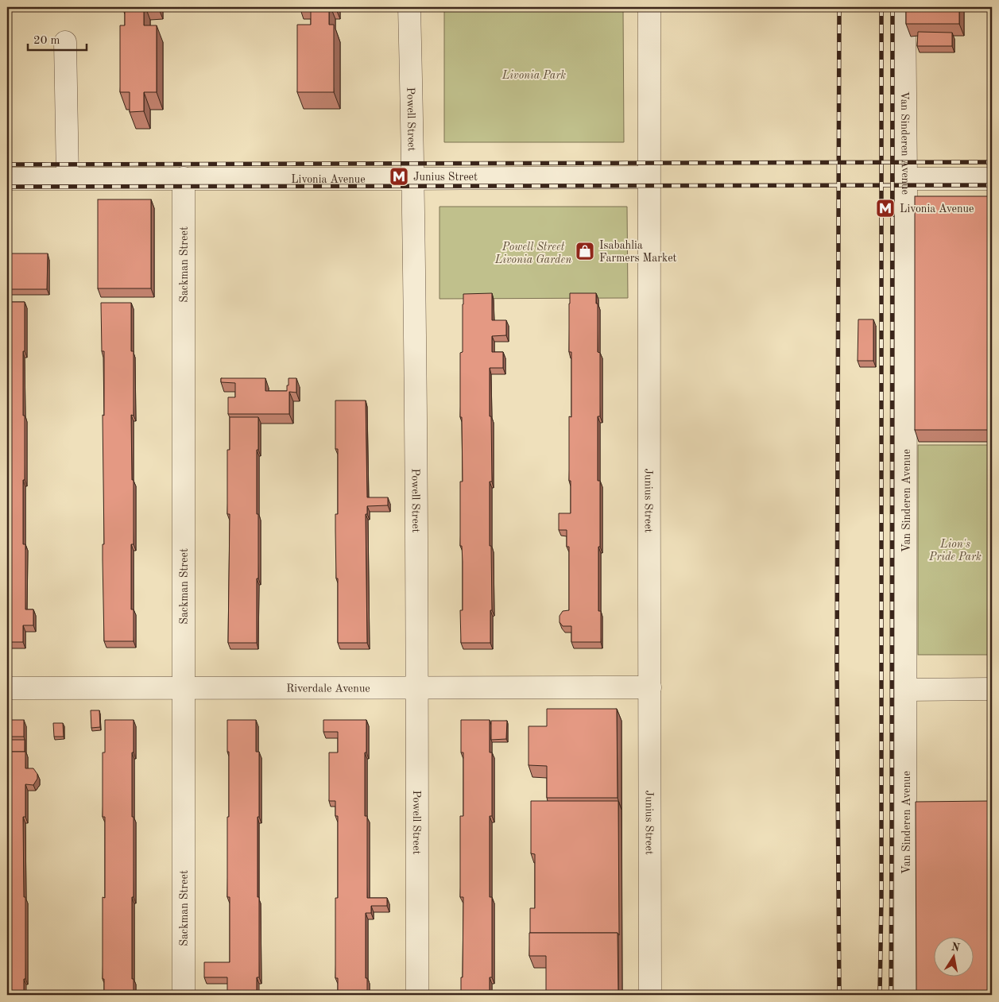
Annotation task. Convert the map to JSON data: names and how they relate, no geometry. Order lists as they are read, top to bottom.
{
  "streets": {
    "street": [
      "Powell Street",
      "Van Sinderen Avenue",
      "Livonia Avenue",
      "Sackman Street",
      "Junius Street",
      "Riverdale Avenue"
    ]
  },
  "crossings": [
    ["Powell Street", "Livonia Avenue"],
    ["Powell Street", "Riverdale Avenue"],
    ["Livonia Avenue", "Sackman Street"],
    ["Livonia Avenue", "Junius Street"],
    ["Sackman Street", "Riverdale Avenue"],
    ["Junius Street", "Riverdale Avenue"]
  ],
  "parks": ["Livonia Park", "Powell Street Livonia Garden", "Lion's Pride Park"],
  "places": {
    "metro station": ["Junius Street", "Livonia Avenue"],
    "shop": ["Isabahlia Farmers Market"]
  },
  "scale_bar": "20 m",
  "north": "top"
}
